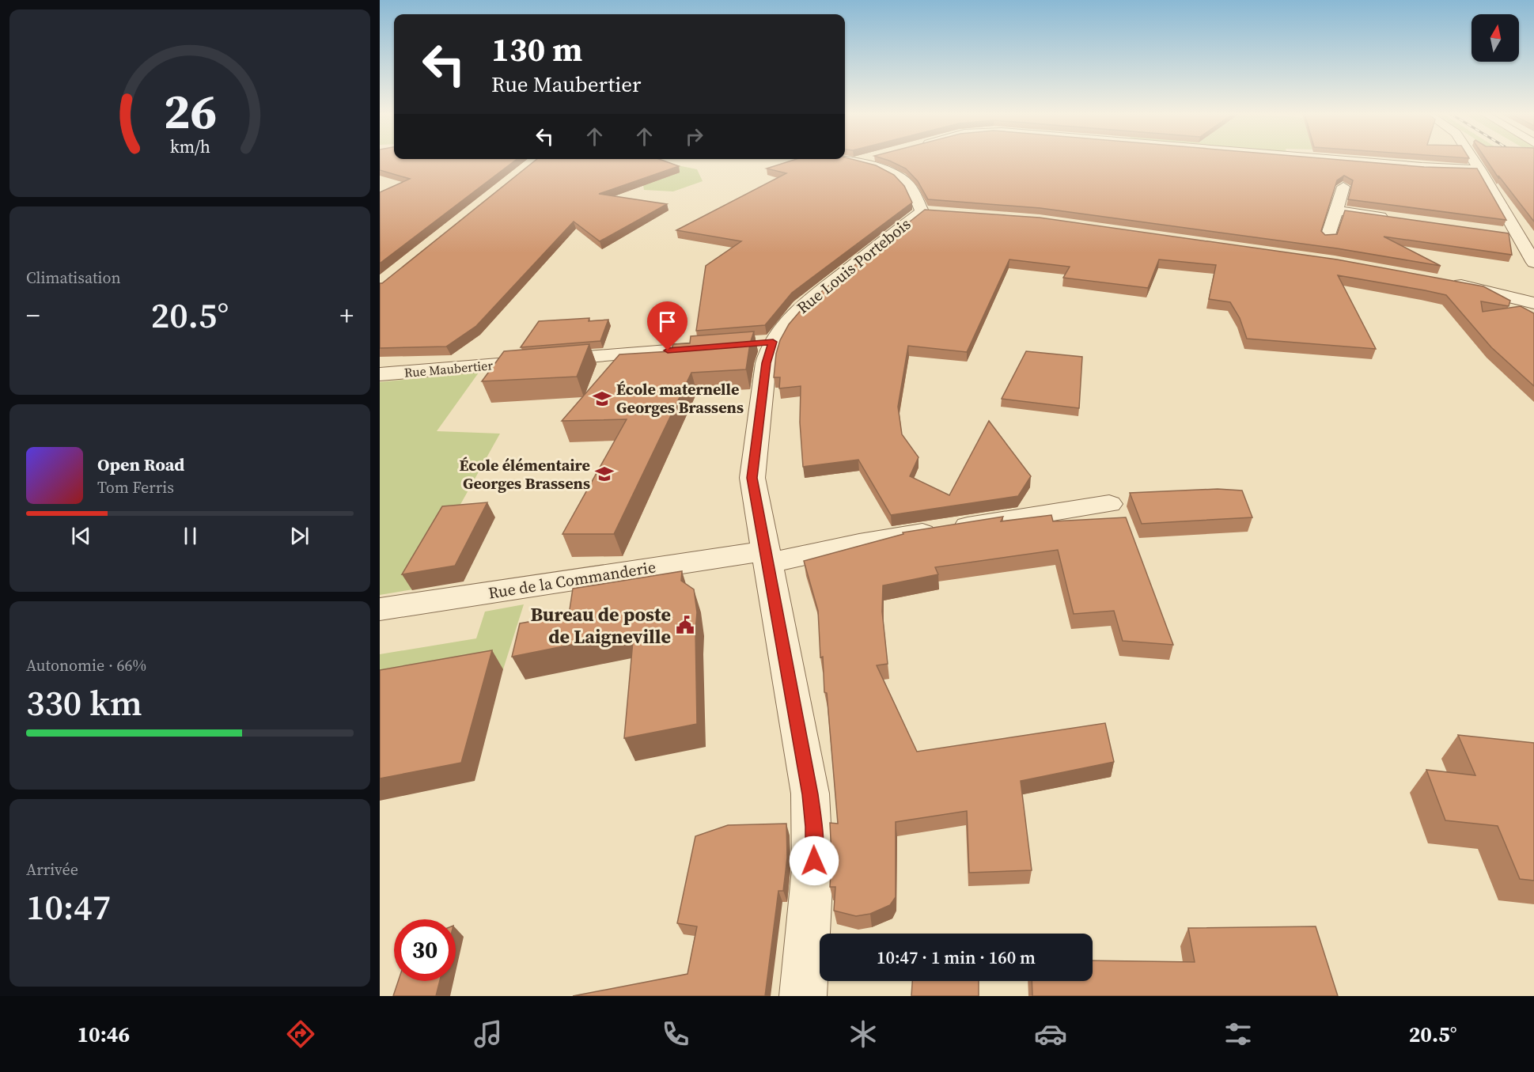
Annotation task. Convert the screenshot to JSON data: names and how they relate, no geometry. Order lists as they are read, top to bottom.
{
  "streets": {
    "street": ["Rue Louis Portebois", "Rue Maubertier", "Rue de la Commanderie"]
  },
  "crossings": [
    ["Rue Louis Portebois", "Rue de la Commanderie"]
  ],
  "places": {
    "school or university": ["École maternelle Georges Brassens", "École élémentaire Georges Brassens"],
    "public building": ["Bureau de poste de Laigneville"]
  },
  "north": "top",
  "page": {
    "turn": ["130 m", "Rue Maubertier"],
    "tile": [
      "Climatisation",
      ["Autonomie · 66%", "330 km"],
      ["Arrivée", "10:47"]
    ],
    "heat": ["−", "20.5°", "+"],
    "song": ["Open Road", "Tom Ferris"],
    "limit": "30",
    "trip": "10:47 · 1 min · 160 m",
    "tabs": ["10:46", "20.5°"],
    "gauge": ["26", "km/h"]
  }
}
